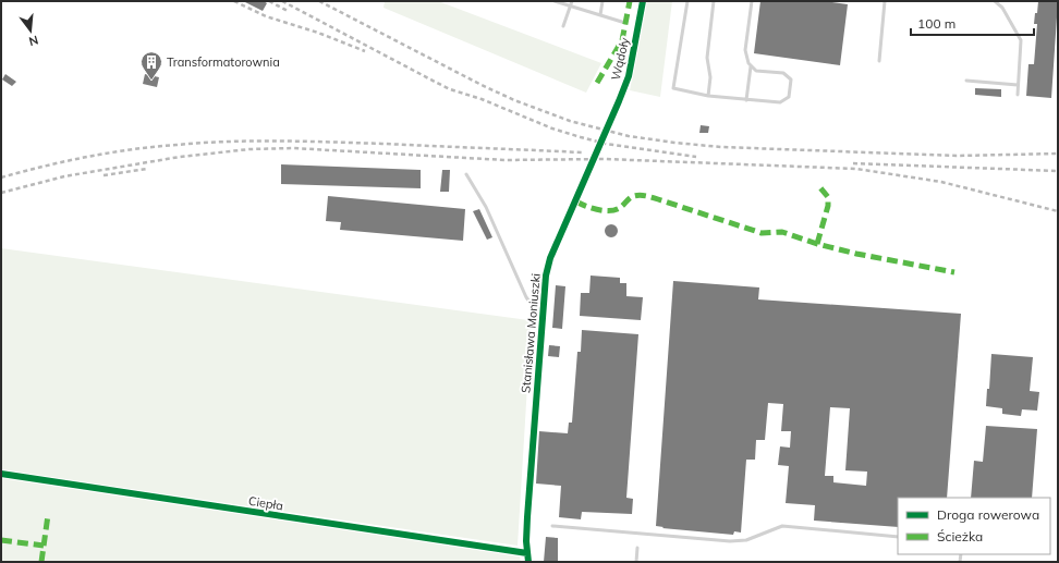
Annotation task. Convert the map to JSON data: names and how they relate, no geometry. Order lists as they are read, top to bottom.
{
  "streets": {
    "street": ["Wądoły", "Stanisława Moniuszki", "Ciepła"]
  },
  "crossings": [
    ["Wądoły", "Stanisława Moniuszki"],
    ["Stanisława Moniuszki", "Ciepła"]
  ],
  "places": {
    "building": ["Transformatorownia"]
  },
  "legend": ["Droga rowerowa", "Ścieżka"],
  "scale_bar": "100 m",
  "north": "bottom"
}
